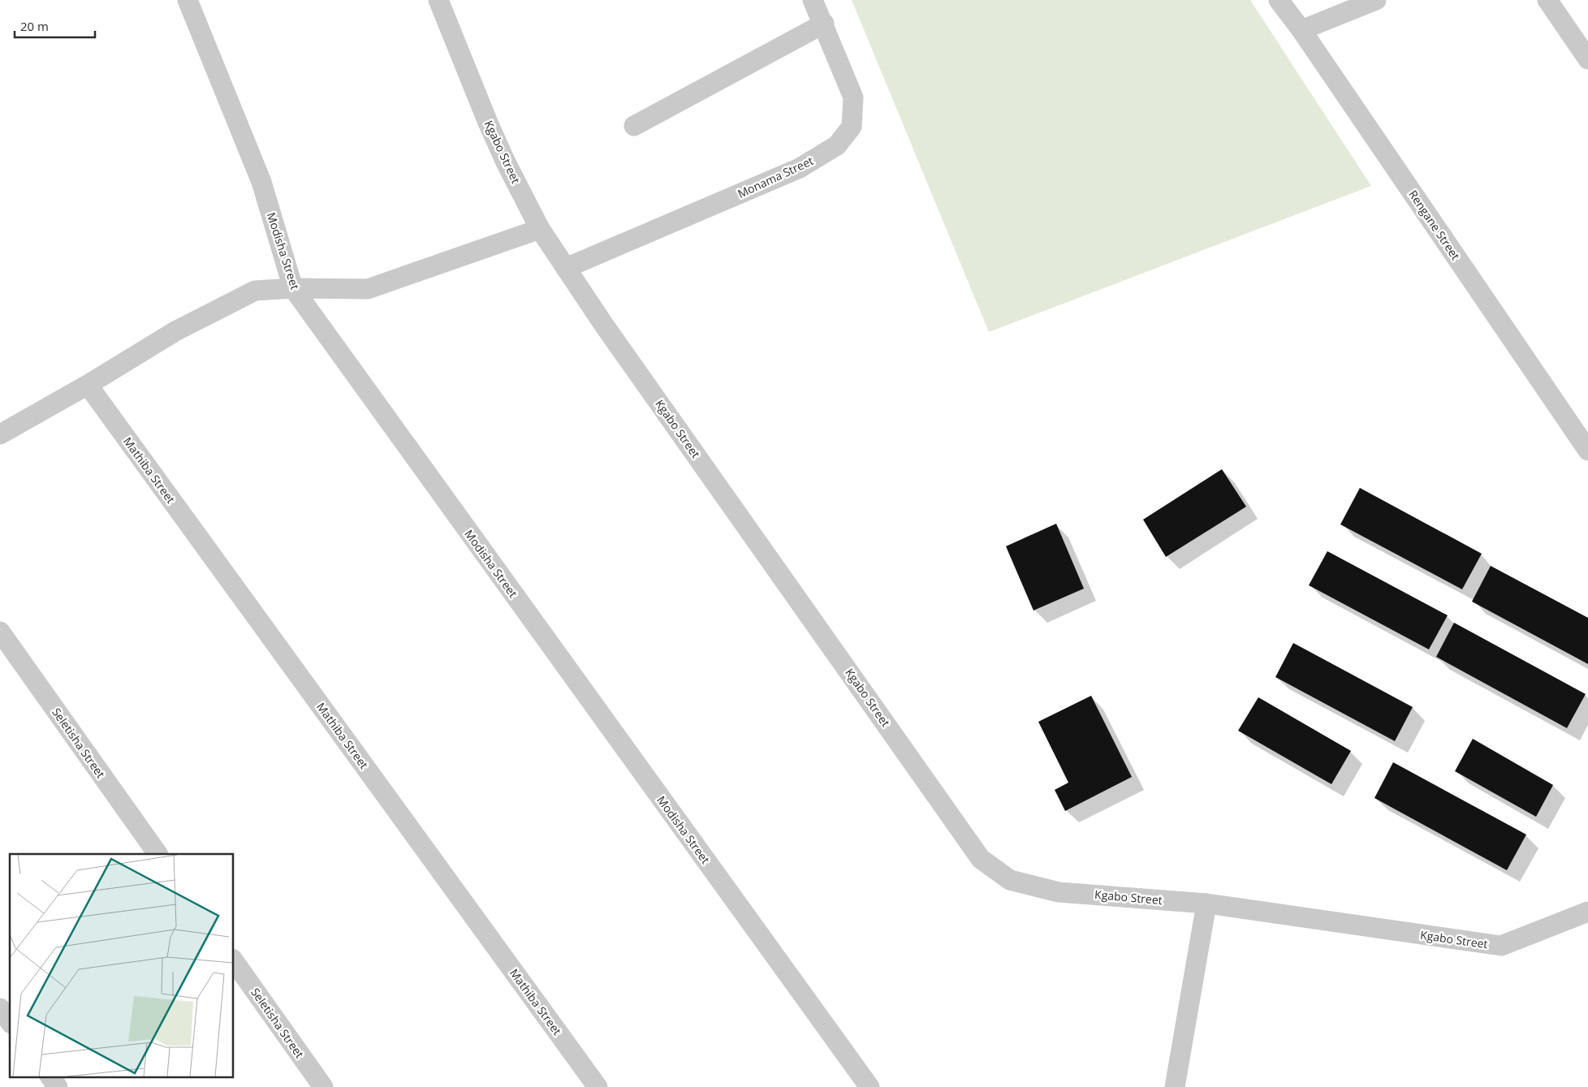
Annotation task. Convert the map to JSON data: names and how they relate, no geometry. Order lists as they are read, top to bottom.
{
  "streets": {
    "street": [
      "Kgabo Street",
      "Monama Street",
      "Rengane Street",
      "Modisha Street",
      "Mathiba Street",
      "Seletisha Street"
    ]
  },
  "crossings": [
    ["Kgabo Street", "Monama Street"]
  ],
  "scale_bar": "20 m"
}
